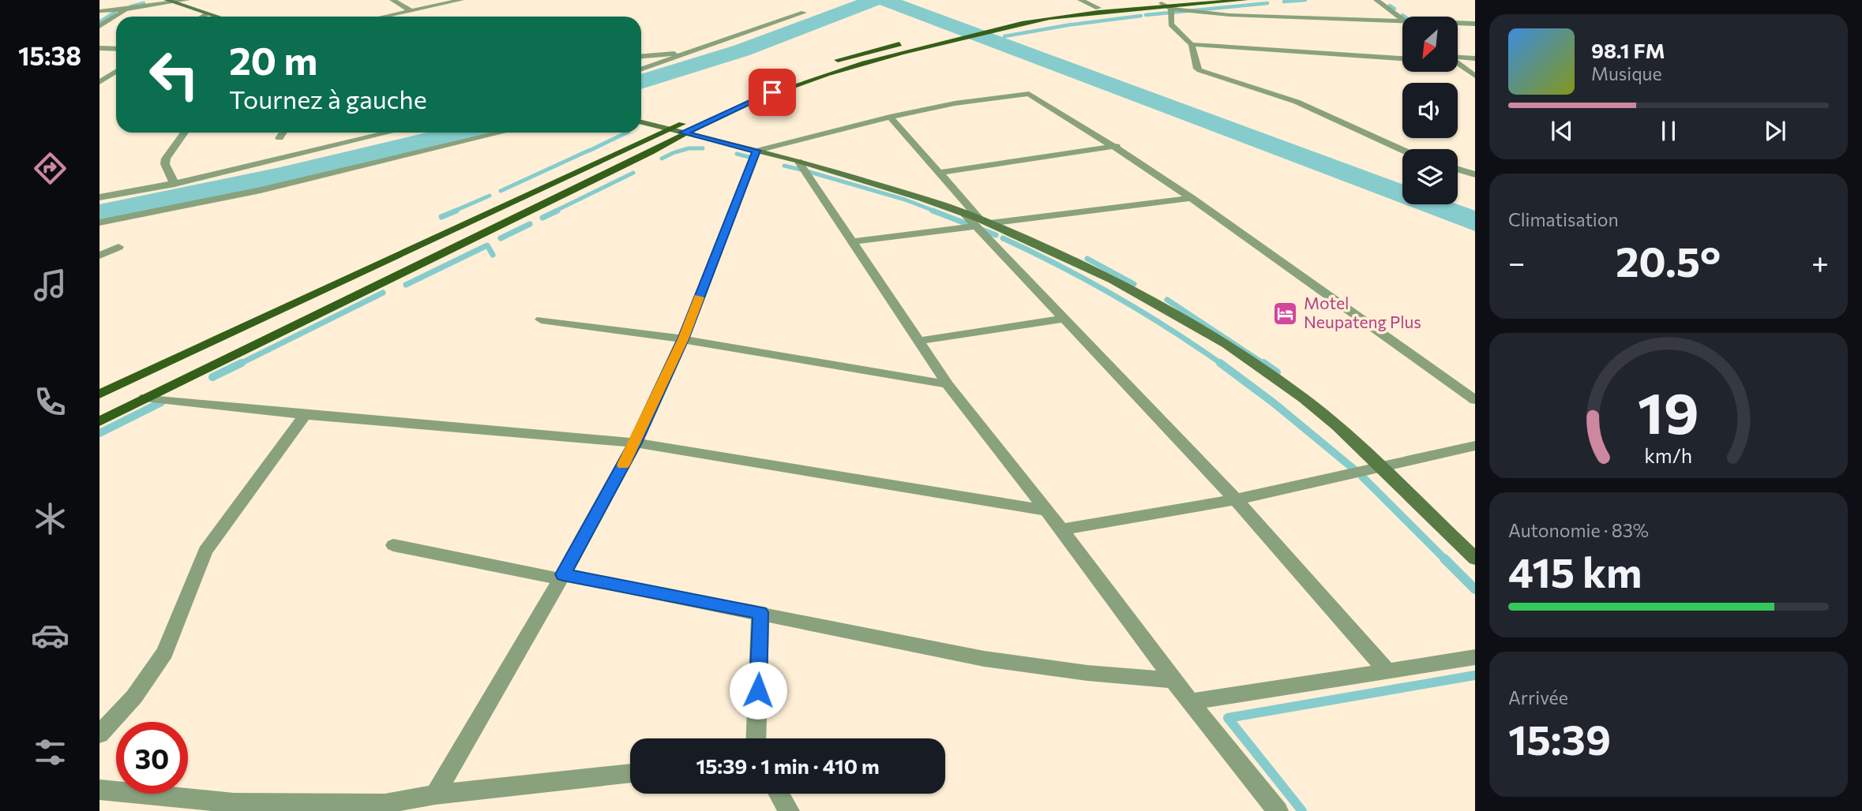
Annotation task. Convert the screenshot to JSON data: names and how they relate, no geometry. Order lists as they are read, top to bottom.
{
  "places": {
    "hotel": ["Motel Neupateng Plus"]
  },
  "north": "bottom left",
  "page": {
    "tabs": "15:38",
    "turn": ["20 m", "Tournez à gauche"],
    "song": ["98.1 FM", "Musique"],
    "tile": [
      "Climatisation",
      ["Autonomie · 83%", "415 km"],
      ["Arrivée", "15:39"]
    ],
    "heat": ["−", "20.5°", "+"],
    "limit": "30",
    "trip": "15:39 · 1 min · 410 m",
    "gauge": ["19", "km/h"]
  }
}
